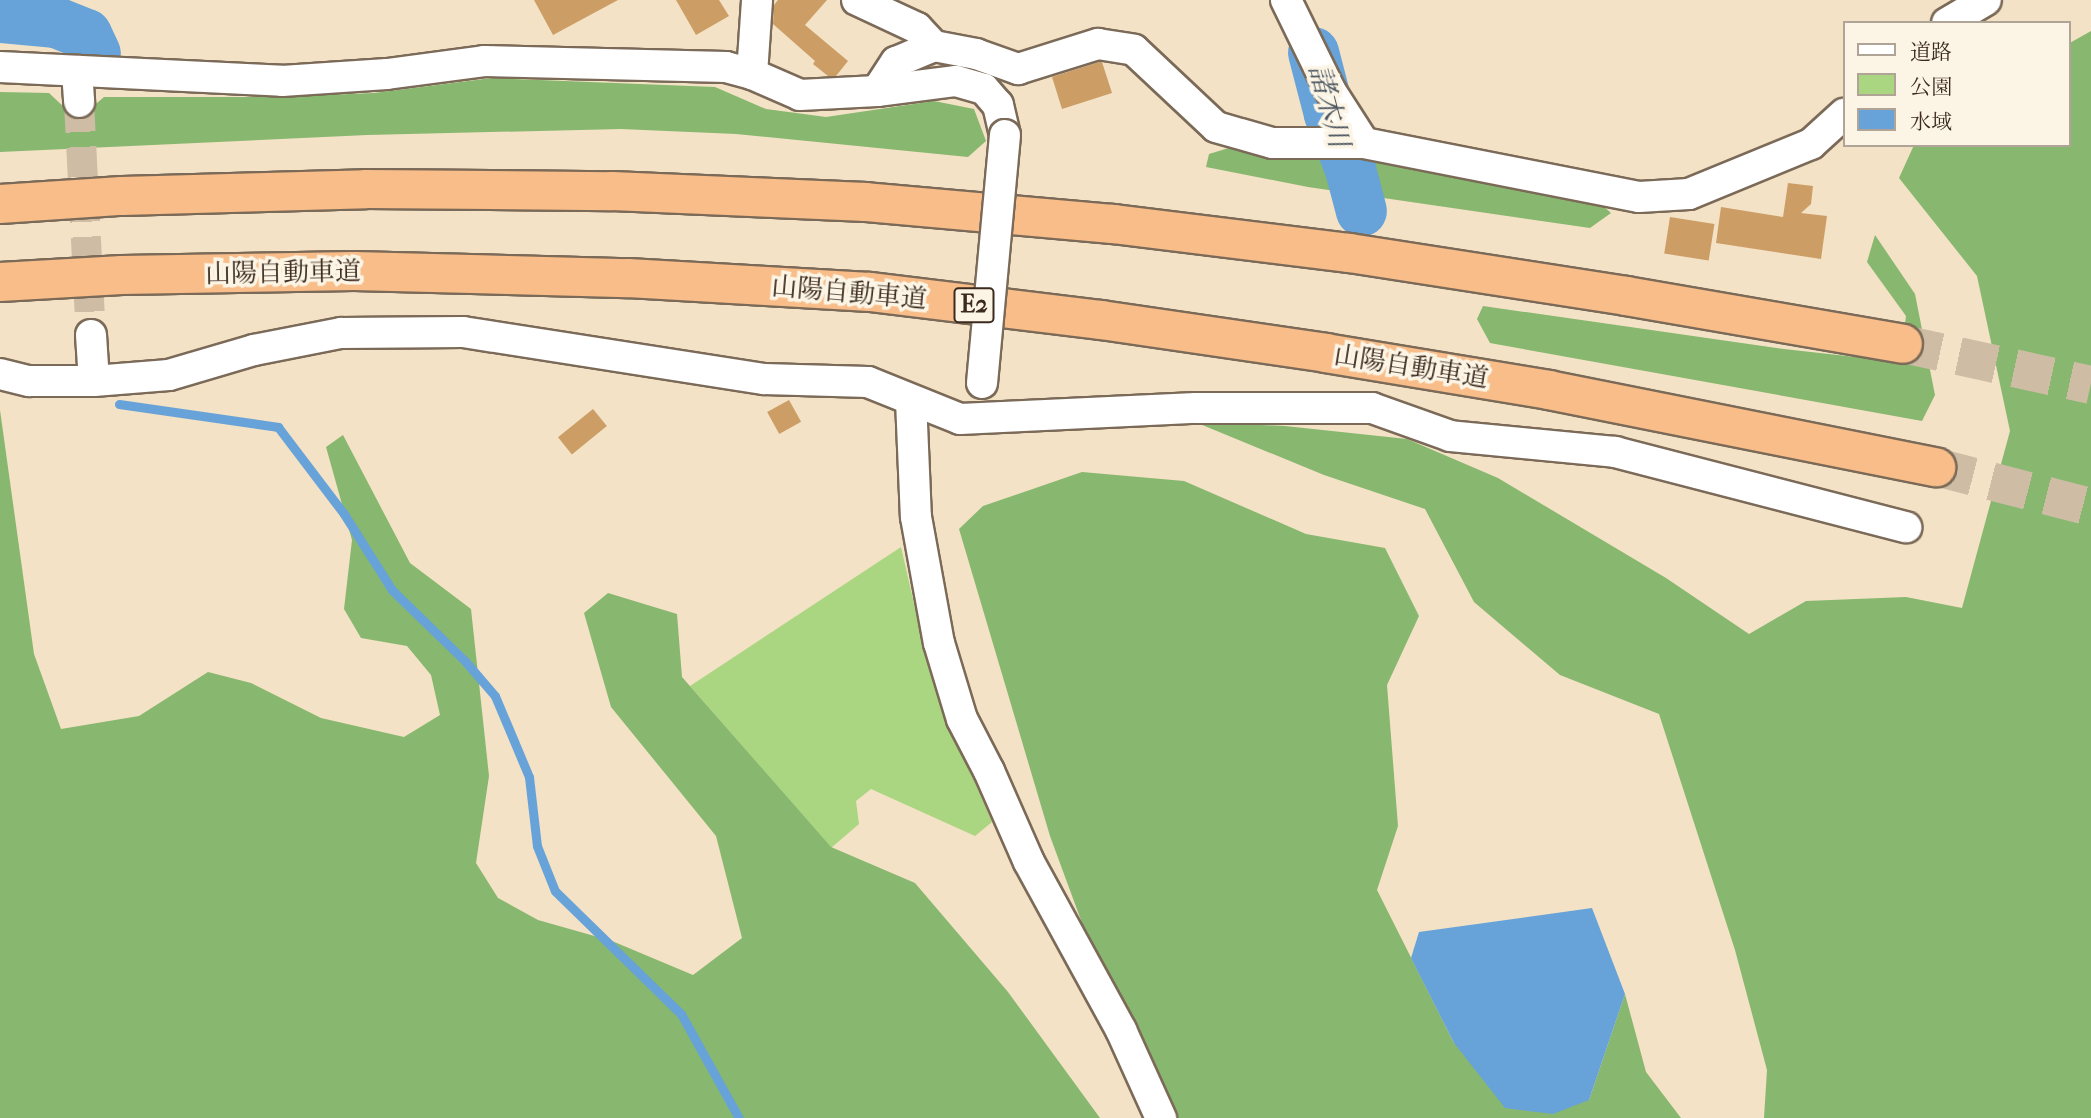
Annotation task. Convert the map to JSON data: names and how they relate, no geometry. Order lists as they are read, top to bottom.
{
  "streets": {
    "highway": ["山陽自動車道", "E2"]
  },
  "water": ["諸木川"],
  "legend": ["道路", "公園", "水域"]
}
